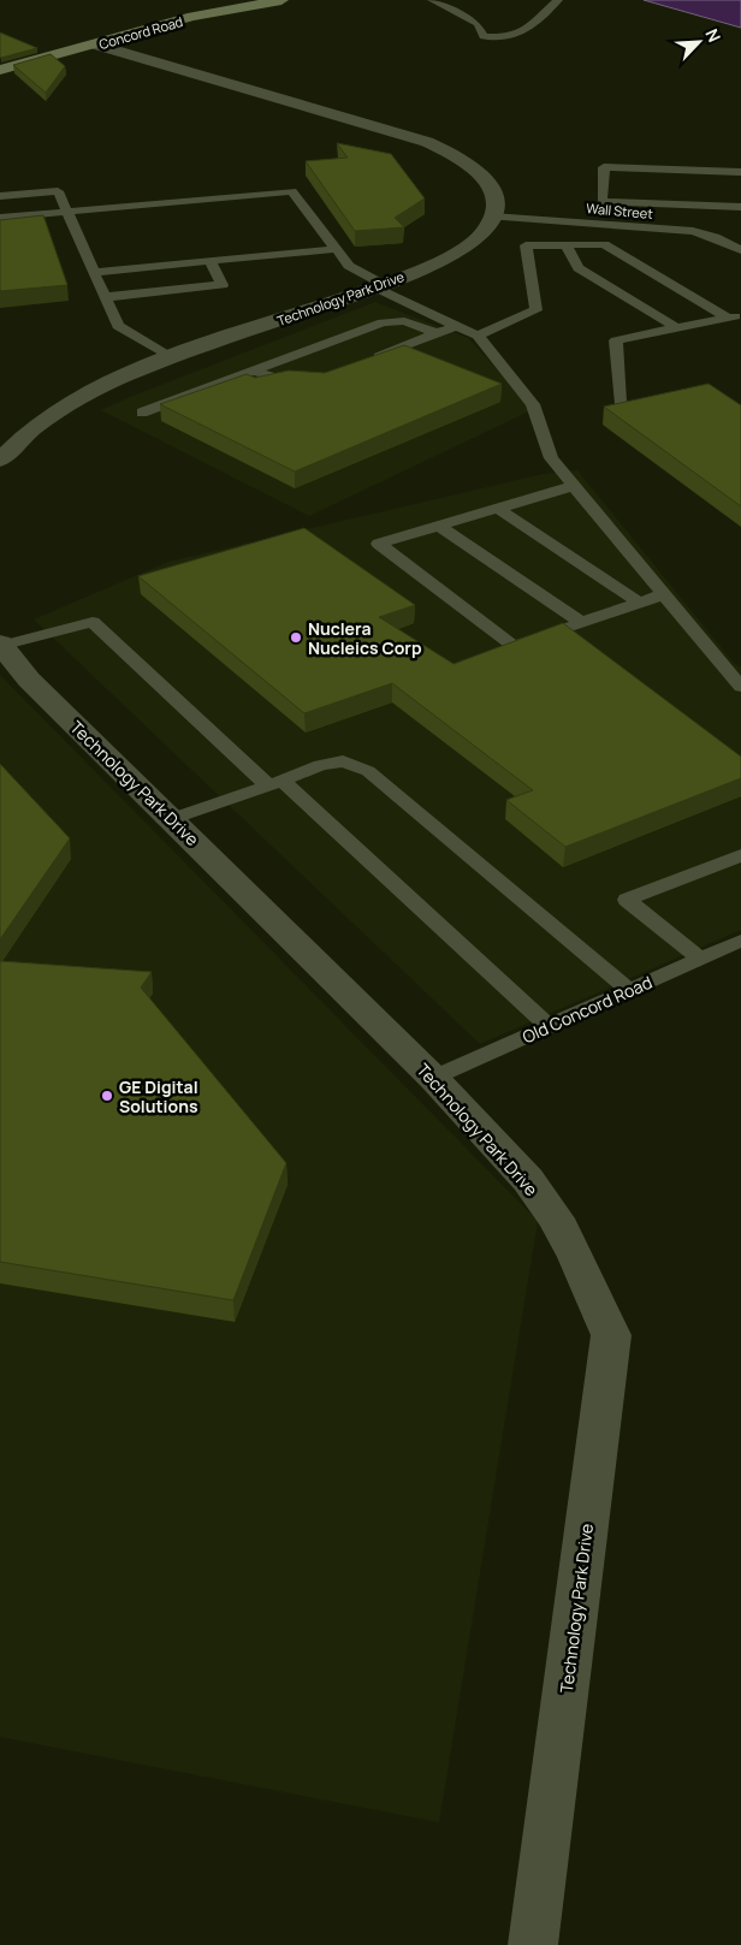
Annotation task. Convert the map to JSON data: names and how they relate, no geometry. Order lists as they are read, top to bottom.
{
  "streets": {
    "main road": ["Concord Road"],
    "street": ["Technology Park Drive"],
    "lane": ["Wall Street", "Old Concord Road"]
  },
  "crossings": [
    ["Wall Street", "Technology Park Drive"],
    ["Technology Park Drive", "Old Concord Road"]
  ],
  "places": ["Nuclera Nucleics Corp", "GE Digital Solutions"],
  "north": "top right"
}
